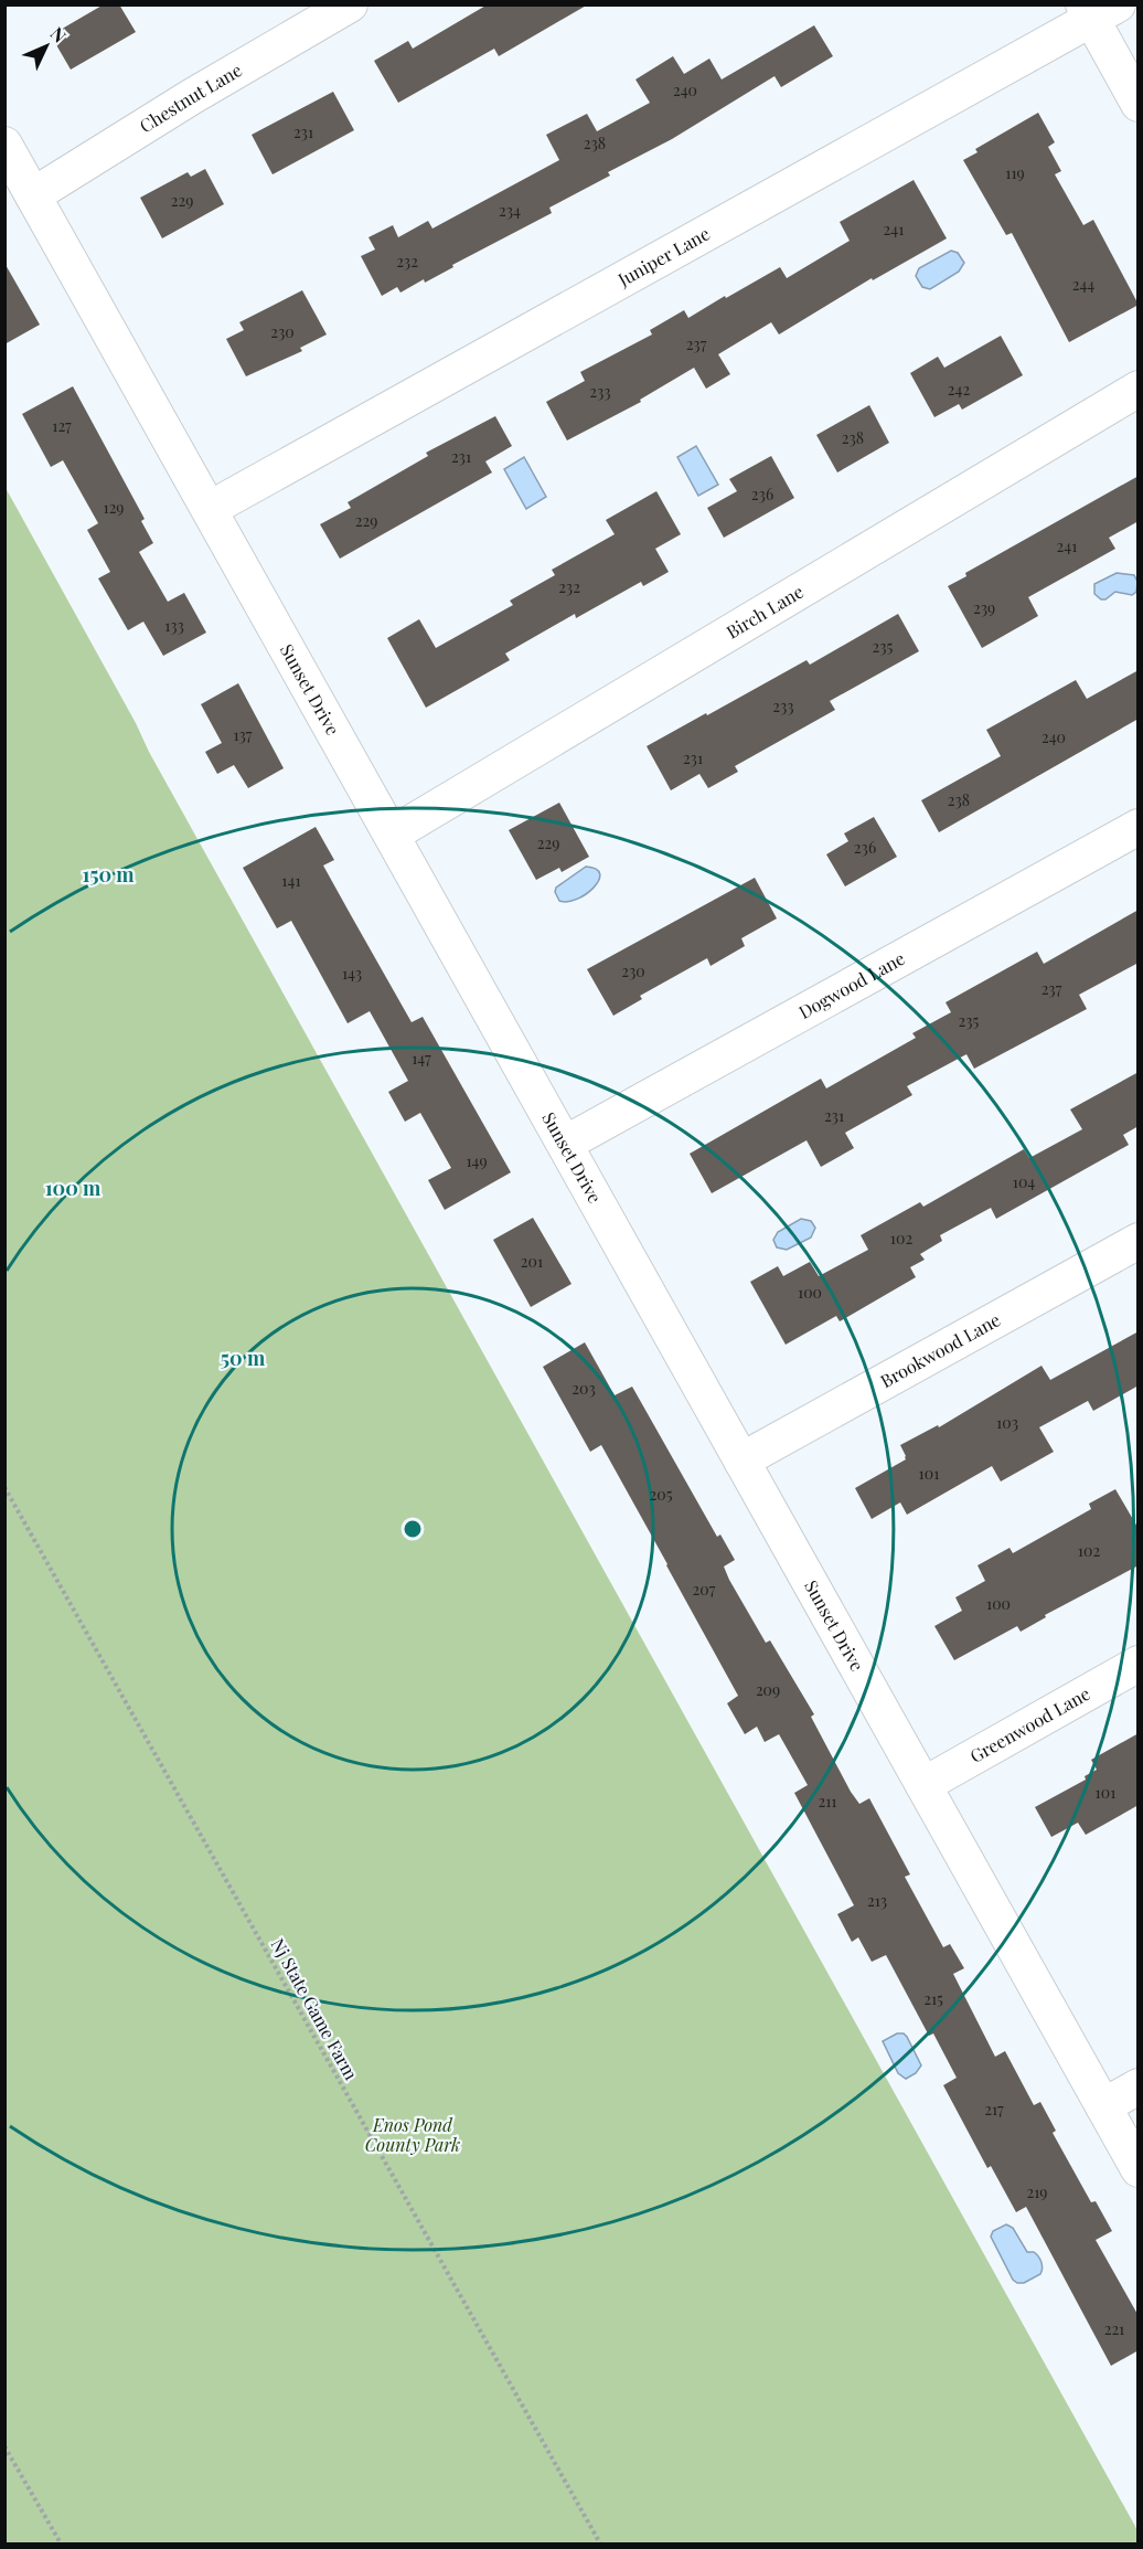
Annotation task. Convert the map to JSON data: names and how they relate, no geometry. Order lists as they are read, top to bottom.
{
  "streets": {
    "street": [
      "Chestnut Lane",
      "Juniper Lane",
      "Birch Lane",
      "Sunset Drive",
      "Dogwood Lane",
      "Brookwood Lane",
      "Greenwood Lane"
    ],
    "path": ["Nj State Game Farm"]
  },
  "crossings": [
    ["Chestnut Lane", "Sunset Drive"],
    ["Juniper Lane", "Sunset Drive"],
    ["Birch Lane", "Sunset Drive"],
    ["Sunset Drive", "Dogwood Lane"],
    ["Sunset Drive", "Brookwood Lane"],
    ["Sunset Drive", "Greenwood Lane"]
  ],
  "parks": ["Enos Pond County Park"],
  "house_numbers": [
    "240",
    "231",
    "238",
    "119",
    "229",
    "234",
    "241",
    "232",
    "244",
    "230",
    "237",
    "242",
    "233",
    "127",
    "238",
    "231",
    "236",
    "129",
    "229",
    "241",
    "232",
    "239",
    "133",
    "235",
    "233",
    "137",
    "240",
    "231",
    "238",
    "229",
    "236",
    "141",
    "230",
    "143",
    "237",
    "235",
    "147",
    "231",
    "149",
    "104",
    "102",
    "201",
    "100",
    "203",
    "103",
    "101",
    "205",
    "102",
    "207",
    "100",
    "209",
    "101",
    "211",
    "213",
    "215",
    "217",
    "219",
    "221"
  ],
  "north": "top right",
  "rings": ["150 m", "100 m", "50 m"]
}
